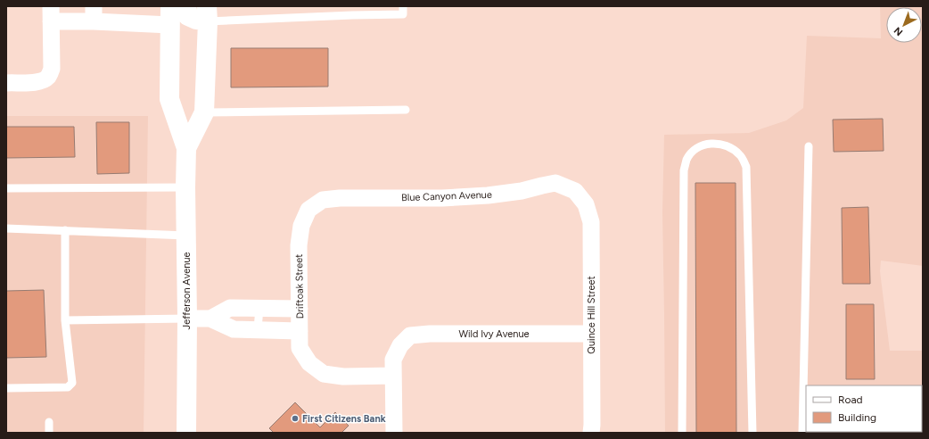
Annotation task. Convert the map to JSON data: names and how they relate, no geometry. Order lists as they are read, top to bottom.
{
  "streets": {
    "main road": ["Jefferson Avenue"],
    "street": [
      "Blue Canyon Avenue",
      "Driftoak Street",
      "Quince Hill Street",
      "Wild Ivy Avenue"
    ]
  },
  "crossings": [
    ["Blue Canyon Avenue", "Driftoak Street"],
    ["Blue Canyon Avenue", "Quince Hill Street"],
    ["Driftoak Street", "Wild Ivy Avenue"],
    ["Quince Hill Street", "Wild Ivy Avenue"]
  ],
  "places": ["First Citizens Bank"],
  "legend": ["Road", "Building"],
  "north": "bottom left"
}
